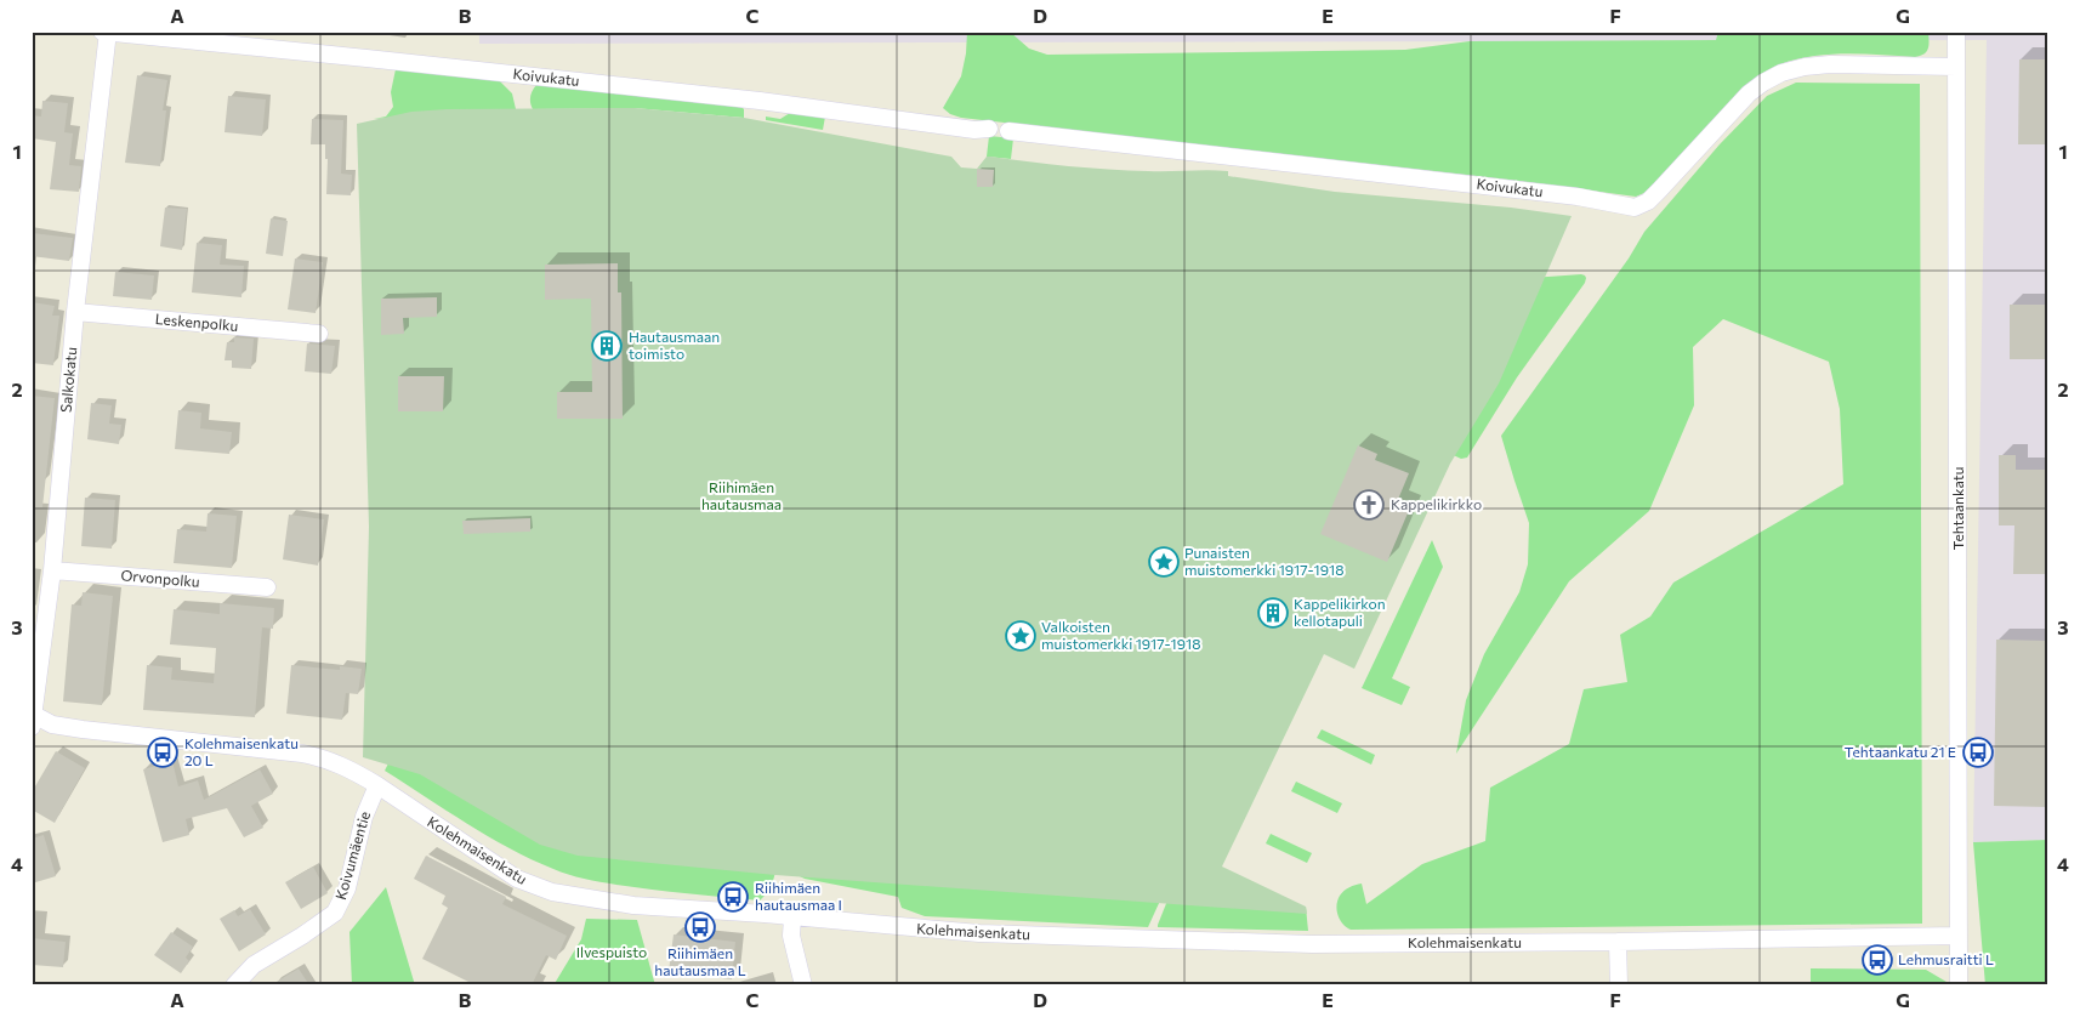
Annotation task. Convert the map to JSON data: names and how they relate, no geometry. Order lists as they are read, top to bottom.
{
  "streets": {
    "street": [
      "Koivukatu",
      "Leskenpolku",
      "Salkokatu",
      "Tehtaankatu",
      "Orvonpolku",
      "Kolehmaisenkatu",
      "Koivumäentie"
    ]
  },
  "crossings": [
    ["Koivukatu", "Salkokatu"],
    ["Koivukatu", "Tehtaankatu"],
    ["Leskenpolku", "Salkokatu"],
    ["Salkokatu", "Orvonpolku"],
    ["Salkokatu", "Kolehmaisenkatu"],
    ["Tehtaankatu", "Kolehmaisenkatu"],
    ["Kolehmaisenkatu", "Koivumäentie"]
  ],
  "parks": ["Riihimäen hautausmaa", "Ilvespuisto"],
  "places": {
    "building": ["Hautausmaan toimisto", "Kappelikirkon kellotapuli"],
    "church": ["Kappelikirkko"],
    "place": ["Punaisten muistomerkki 1917-1918", "Valkoisten muistomerkki 1917-1918"],
    "bus stop": [
      "Kolehmaisenkatu 20 L",
      "Tehtaankatu 21 E",
      "Riihimäen hautausmaa I",
      "Riihimäen hautausmaa L",
      "Lehmusraitti L"
    ]
  },
  "grid": {
    "columns": [
      "A",
      "B",
      "C",
      "D",
      "E",
      "F",
      "G"
    ],
    "rows": [
      "1",
      "2",
      "3",
      "4"
    ]
  }
}
